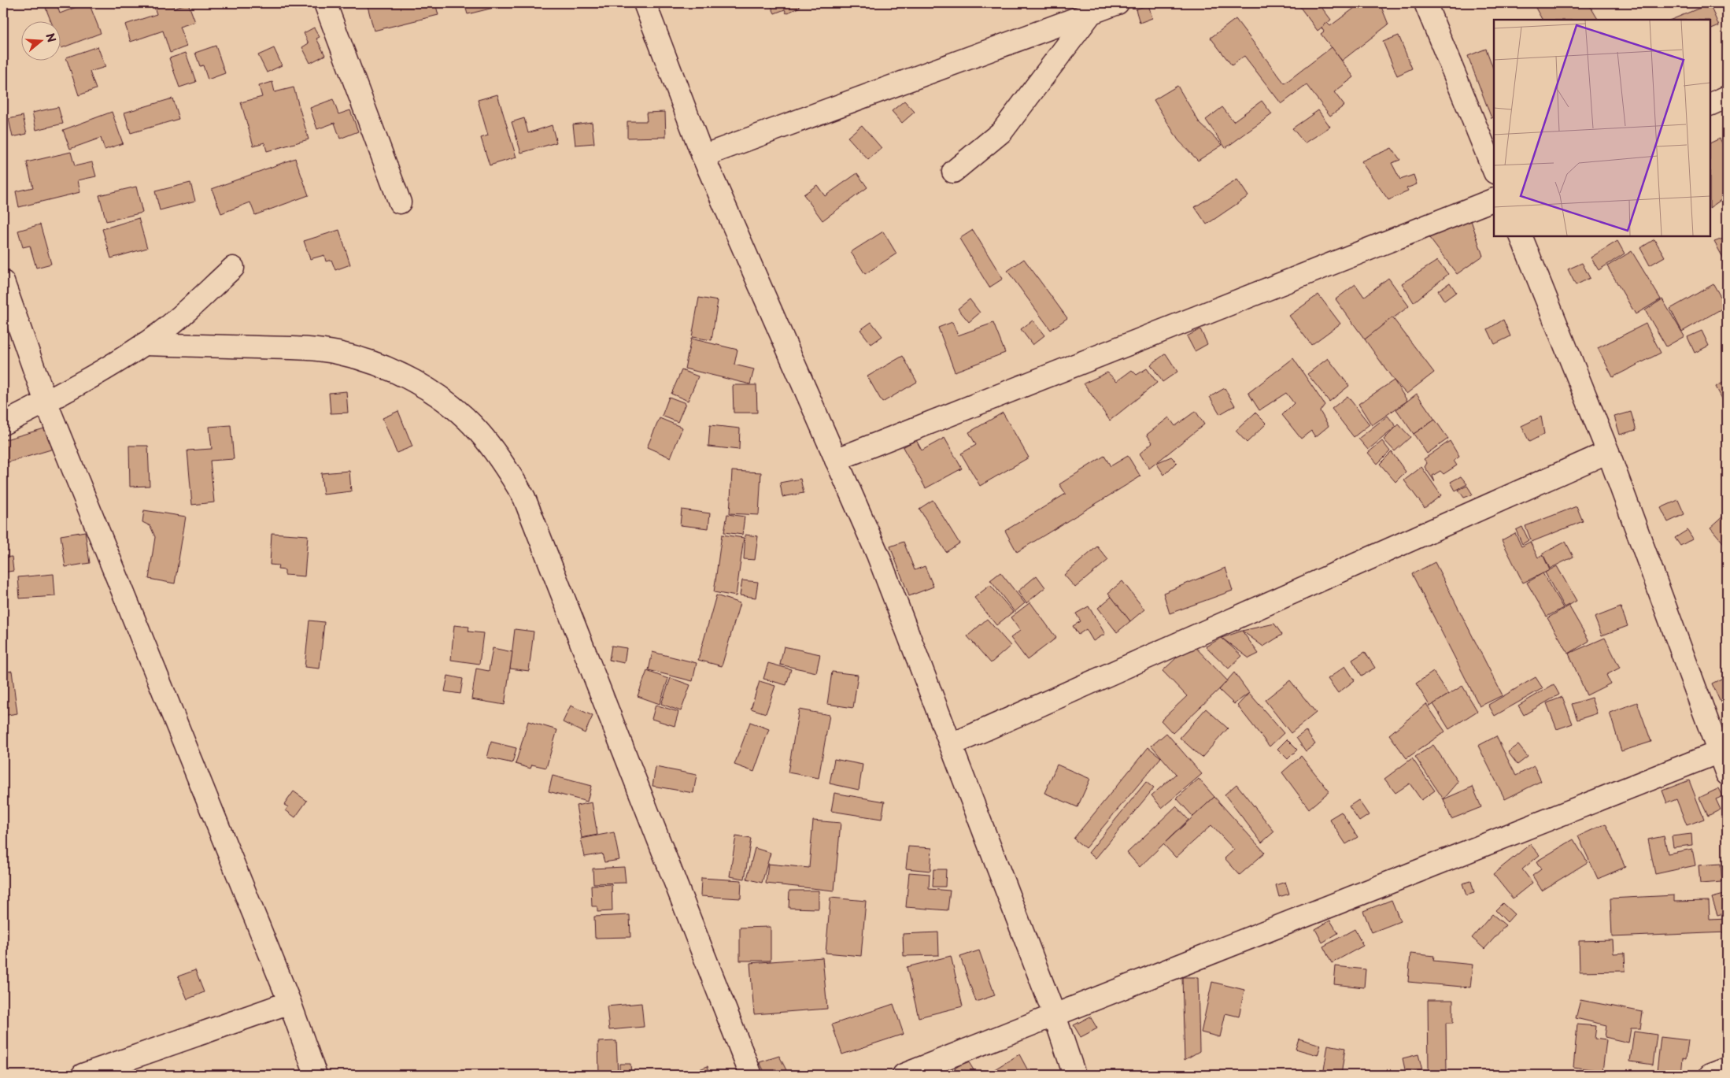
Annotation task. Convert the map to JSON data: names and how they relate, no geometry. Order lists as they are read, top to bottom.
{
  "north": "right"
}
